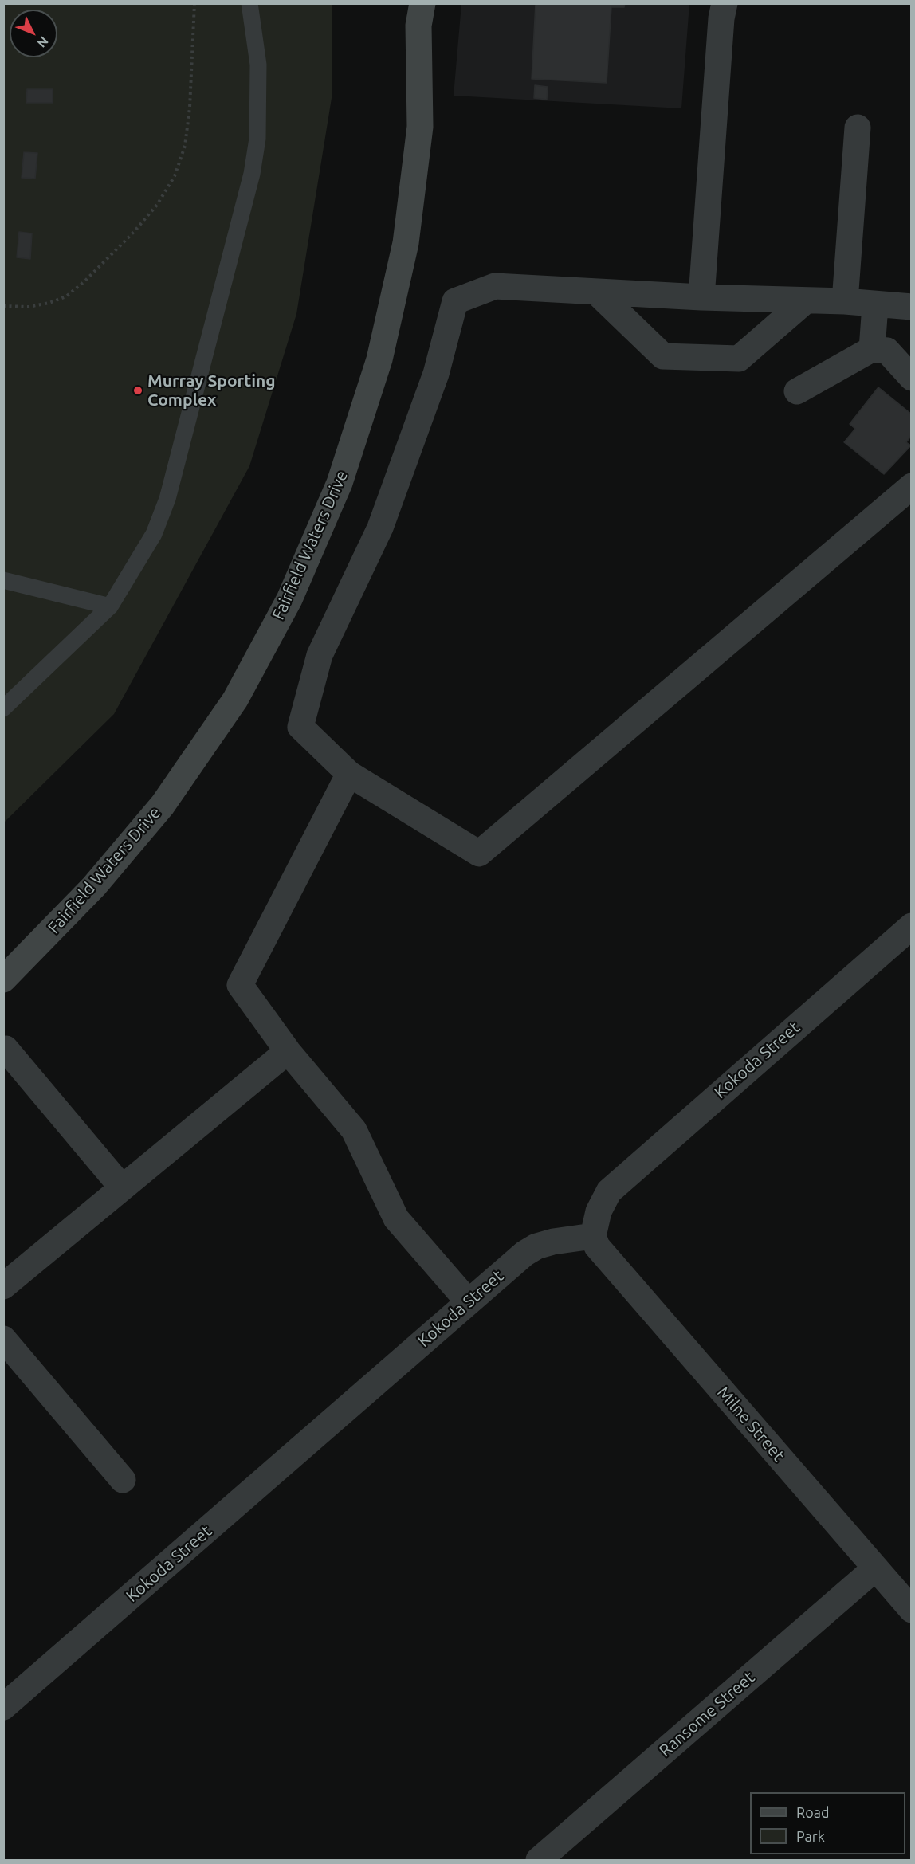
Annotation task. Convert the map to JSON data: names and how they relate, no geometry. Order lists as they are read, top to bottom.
{
  "streets": {
    "street": [
      "Fairfield Waters Drive",
      "Kokoda Street",
      "Milne Street",
      "Ransome Street"
    ]
  },
  "crossings": [
    ["Kokoda Street", "Milne Street"],
    ["Milne Street", "Ransome Street"]
  ],
  "places": ["Murray Sporting Complex"],
  "legend": ["Road", "Park"],
  "north": "bottom right"
}
